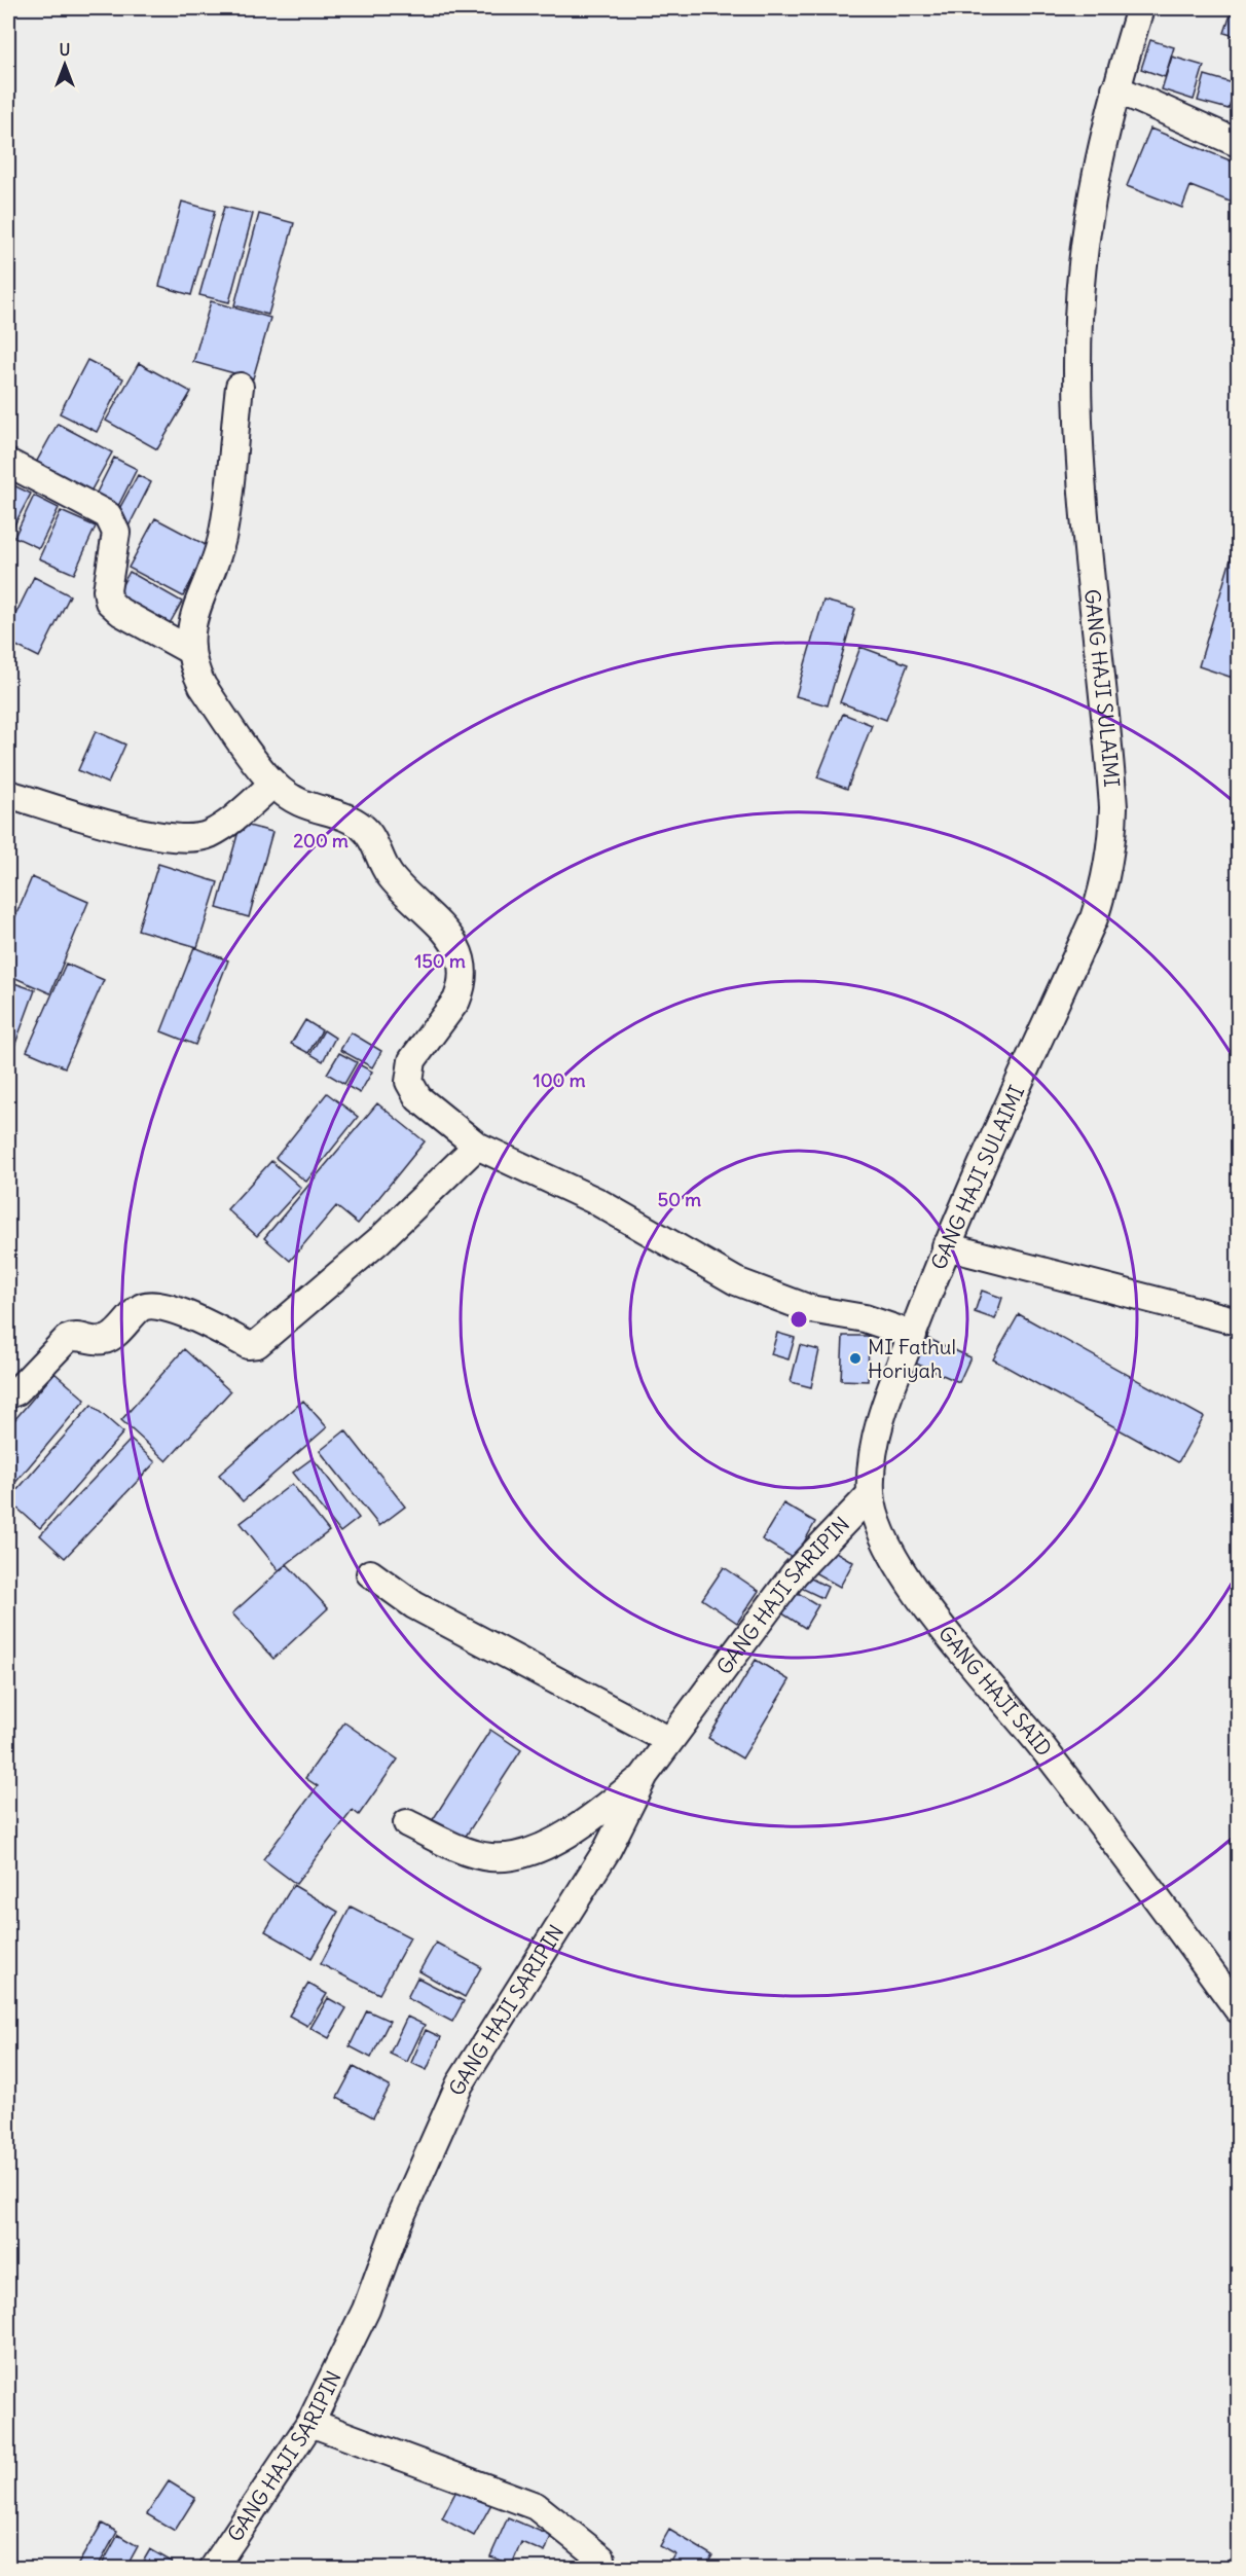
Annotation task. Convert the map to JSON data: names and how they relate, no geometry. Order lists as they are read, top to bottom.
{
  "streets": {
    "street": ["GANG HAJI SULAIMI", "GANG HAJI SARIPIN", "GANG HAJI SAID"]
  },
  "crossings": [
    ["GANG HAJI SULAIMI", "GANG HAJI SAID"],
    ["GANG HAJI SARIPIN", "GANG HAJI SAID"]
  ],
  "places": ["MI Fathul Horiyah"],
  "north": "top",
  "rings": [
    "200 m",
    "150 m",
    "100 m",
    "50 m"
  ]
}
